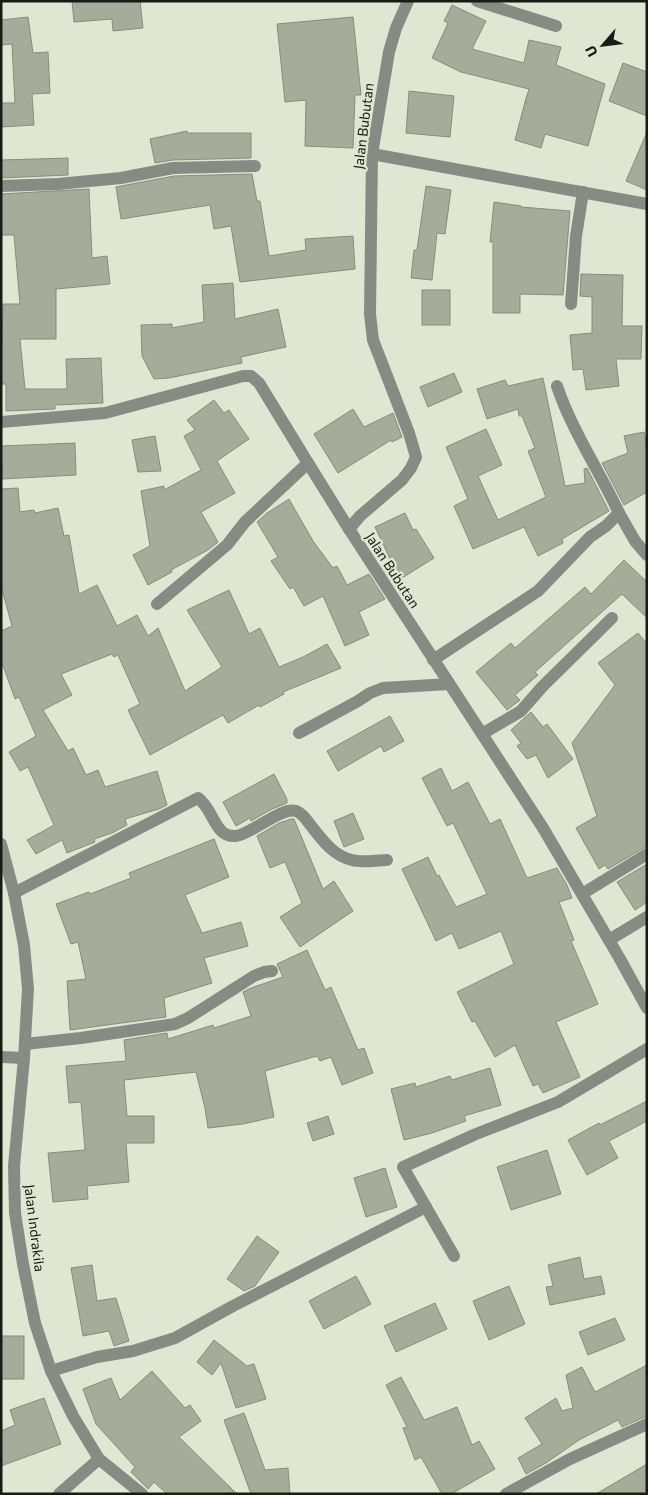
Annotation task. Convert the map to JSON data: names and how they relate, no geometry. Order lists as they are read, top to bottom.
{
  "streets": {
    "street": ["Jalan Bubutan", "Jalan Indrakila"]
  },
  "north": "bottom left"
}
